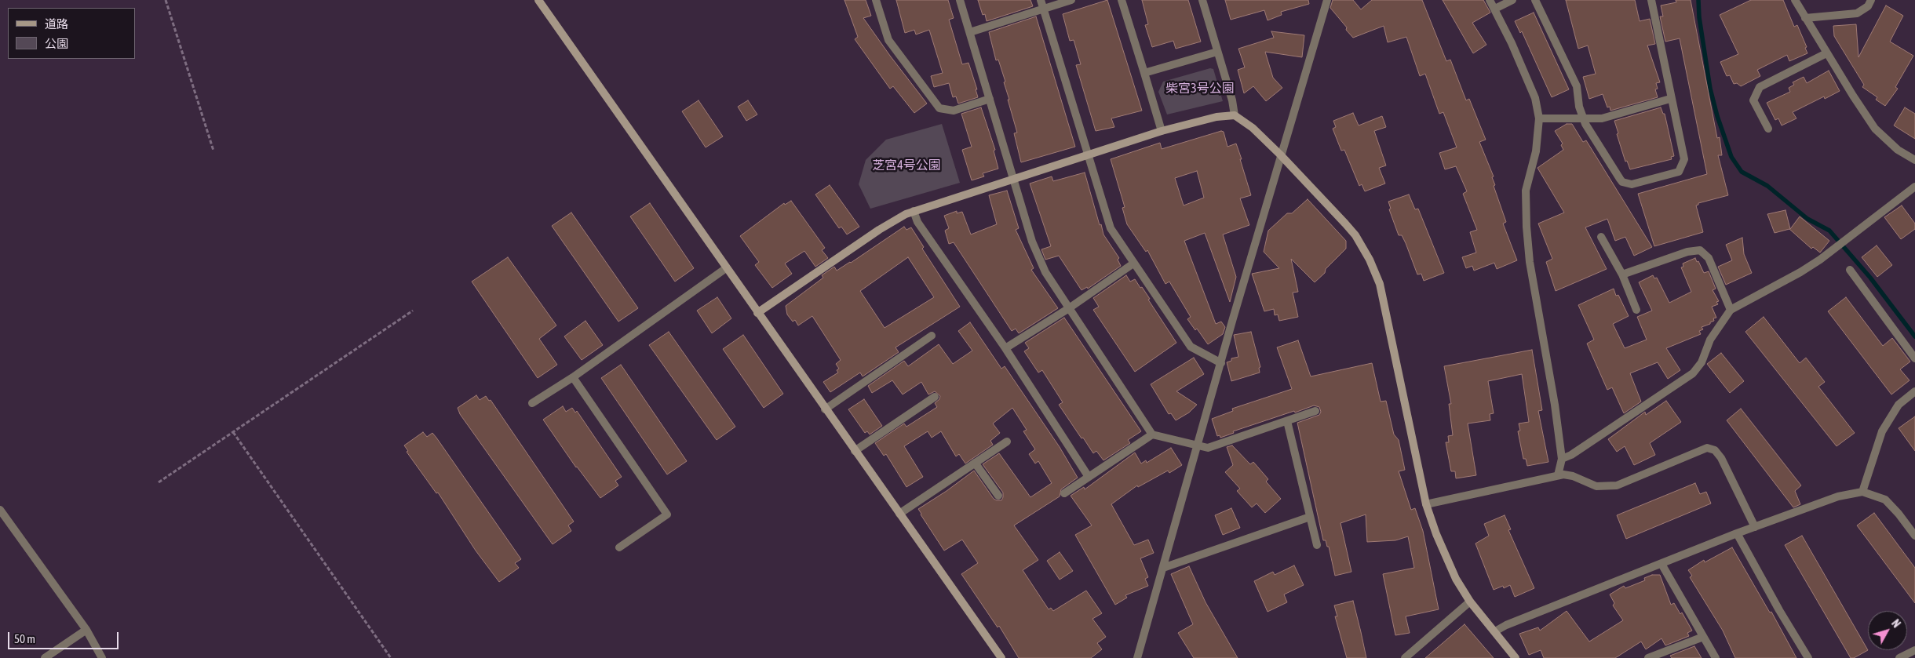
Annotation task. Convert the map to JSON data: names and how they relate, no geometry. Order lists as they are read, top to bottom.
{
  "parks": ["柴宮3号公園", "芝宮4号公園"],
  "legend": ["道路", "公園"],
  "scale_bar": "50 m",
  "north": "top right"
}
